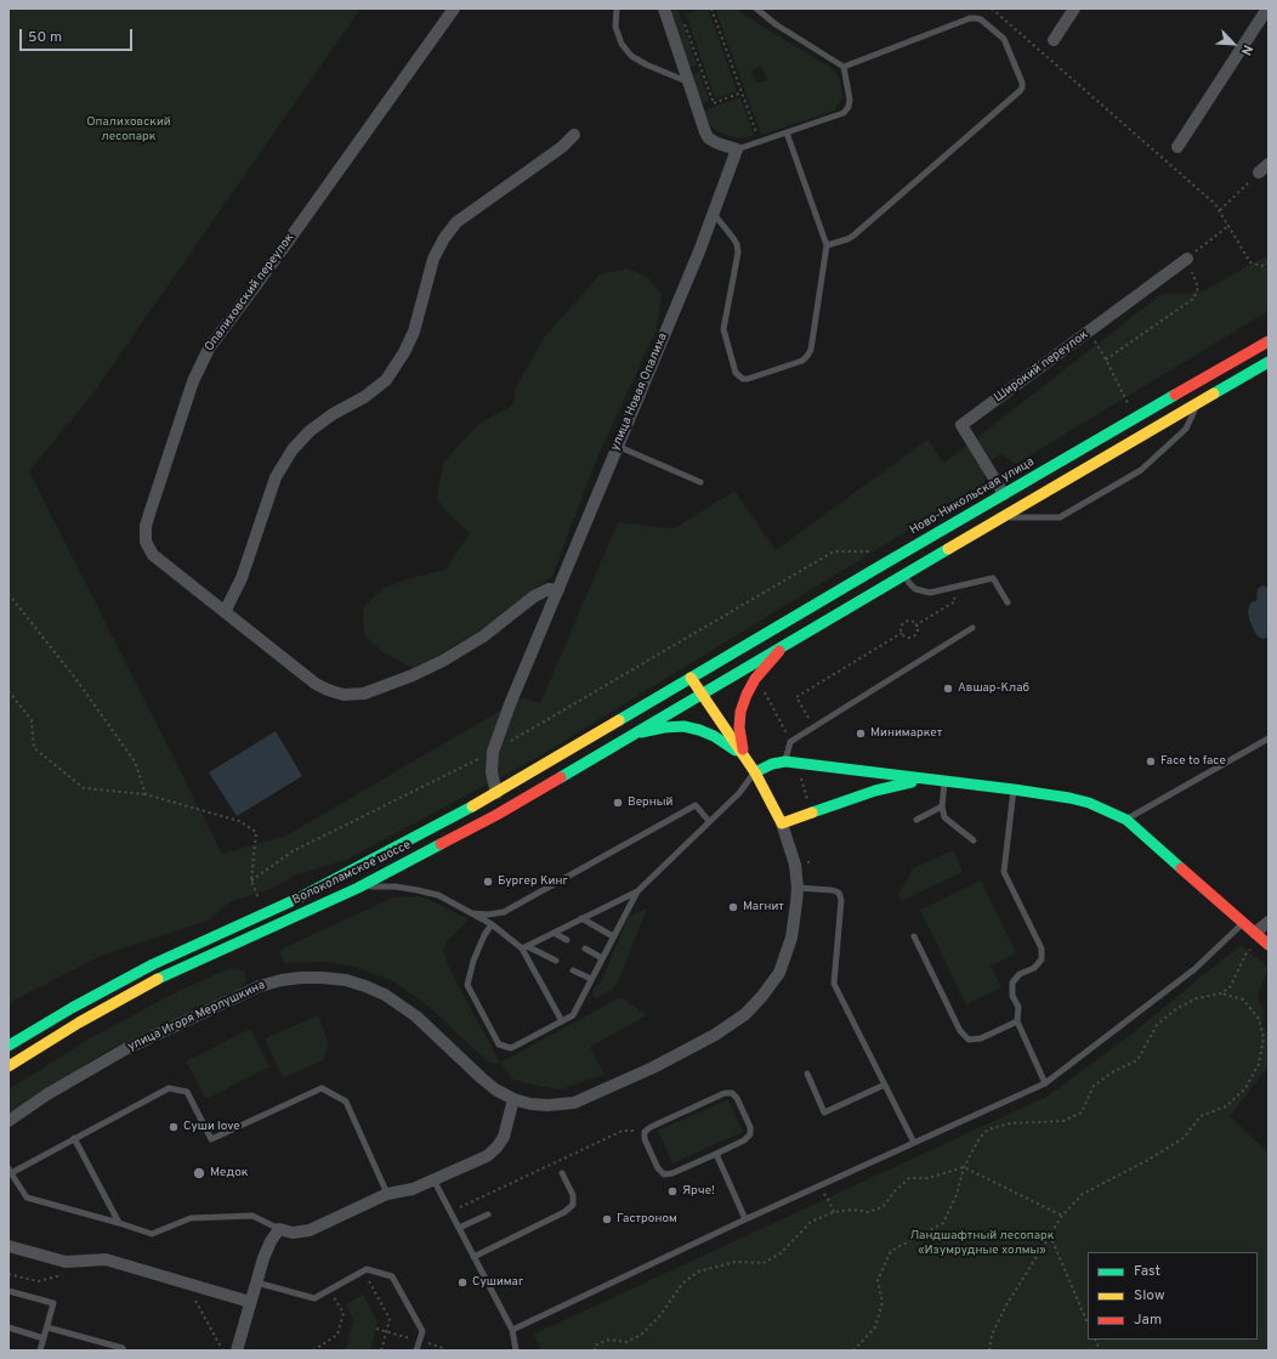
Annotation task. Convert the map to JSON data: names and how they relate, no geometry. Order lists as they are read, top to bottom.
{
  "streets": {
    "main road": ["Ново-Никольская улица", "Волоколамское шоссе", "улица Игоря Мерлушкина"],
    "street": ["Опалиховский переулок", "Широкий переулок", "улица Новая Опалиха"]
  },
  "crossings": [
    ["Опалиховский переулок", "улица Новая Опалиха"],
    ["Широкий переулок", "Ново-Никольская улица"],
    ["улица Новая Опалиха", "Волоколамское шоссе"],
    ["Ново-Никольская улица", "Волоколамское шоссе"],
    ["Ново-Никольская улица", "улица Игоря Мерлушкина"],
    ["Волоколамское шоссе", "улица Игоря Мерлушкина"]
  ],
  "parks": ["Опалиховский лесопарк", "Ландшафтный лесопарк «Изумрудные холмы»"],
  "places": [
    "Авшар-Клаб",
    "Минимаркет",
    "Face to face",
    "Верный",
    "Бургер Кинг",
    "Магнит",
    "Суши love",
    "Медок",
    "Ярче!",
    "Гастроном",
    "Сушимаг"
  ],
  "legend": ["Fast", "Slow", "Jam"],
  "scale_bar": "50 m",
  "north": "bottom right"
}
